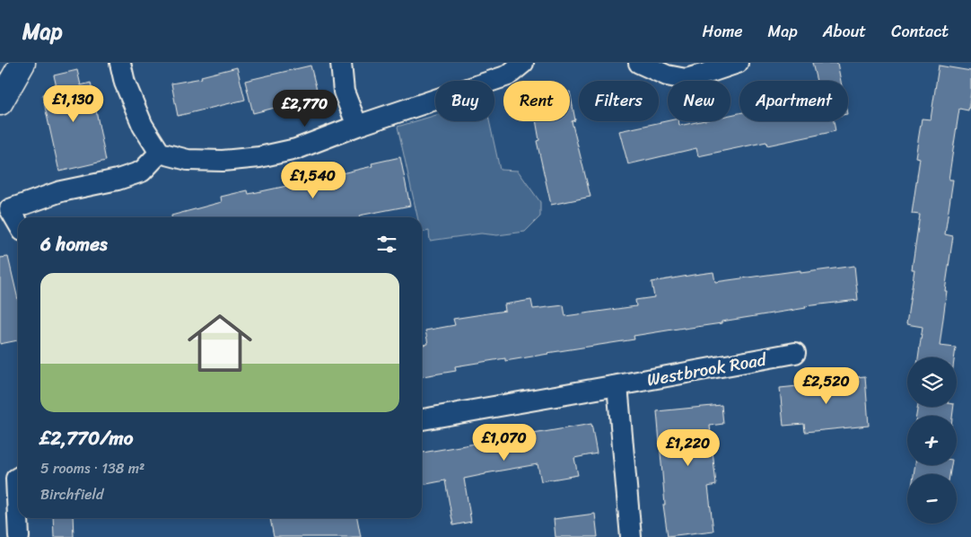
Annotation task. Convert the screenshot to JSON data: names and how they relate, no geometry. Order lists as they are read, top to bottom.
{
  "streets": {
    "street": ["Westbrook Road"]
  },
  "page": {
    "header": "Map",
    "nav": [
      "Home",
      "Map",
      "About",
      "Contact"
    ],
    "chip": [
      "Buy",
      "Rent",
      "Filters",
      "New",
      "Apartment"
    ],
    "price": [
      "£1,130",
      "£2,770",
      "£1,540",
      "£2,520",
      "£1,070",
      "£1,220"
    ],
    "heading": "6 homes",
    "list": [
      {
        "name": "£2,770/mo",
        "note": "5 rooms · 138 m² · Birchfield"
      }
    ],
    "map_buttons": ["+", "−"]
  }
}
